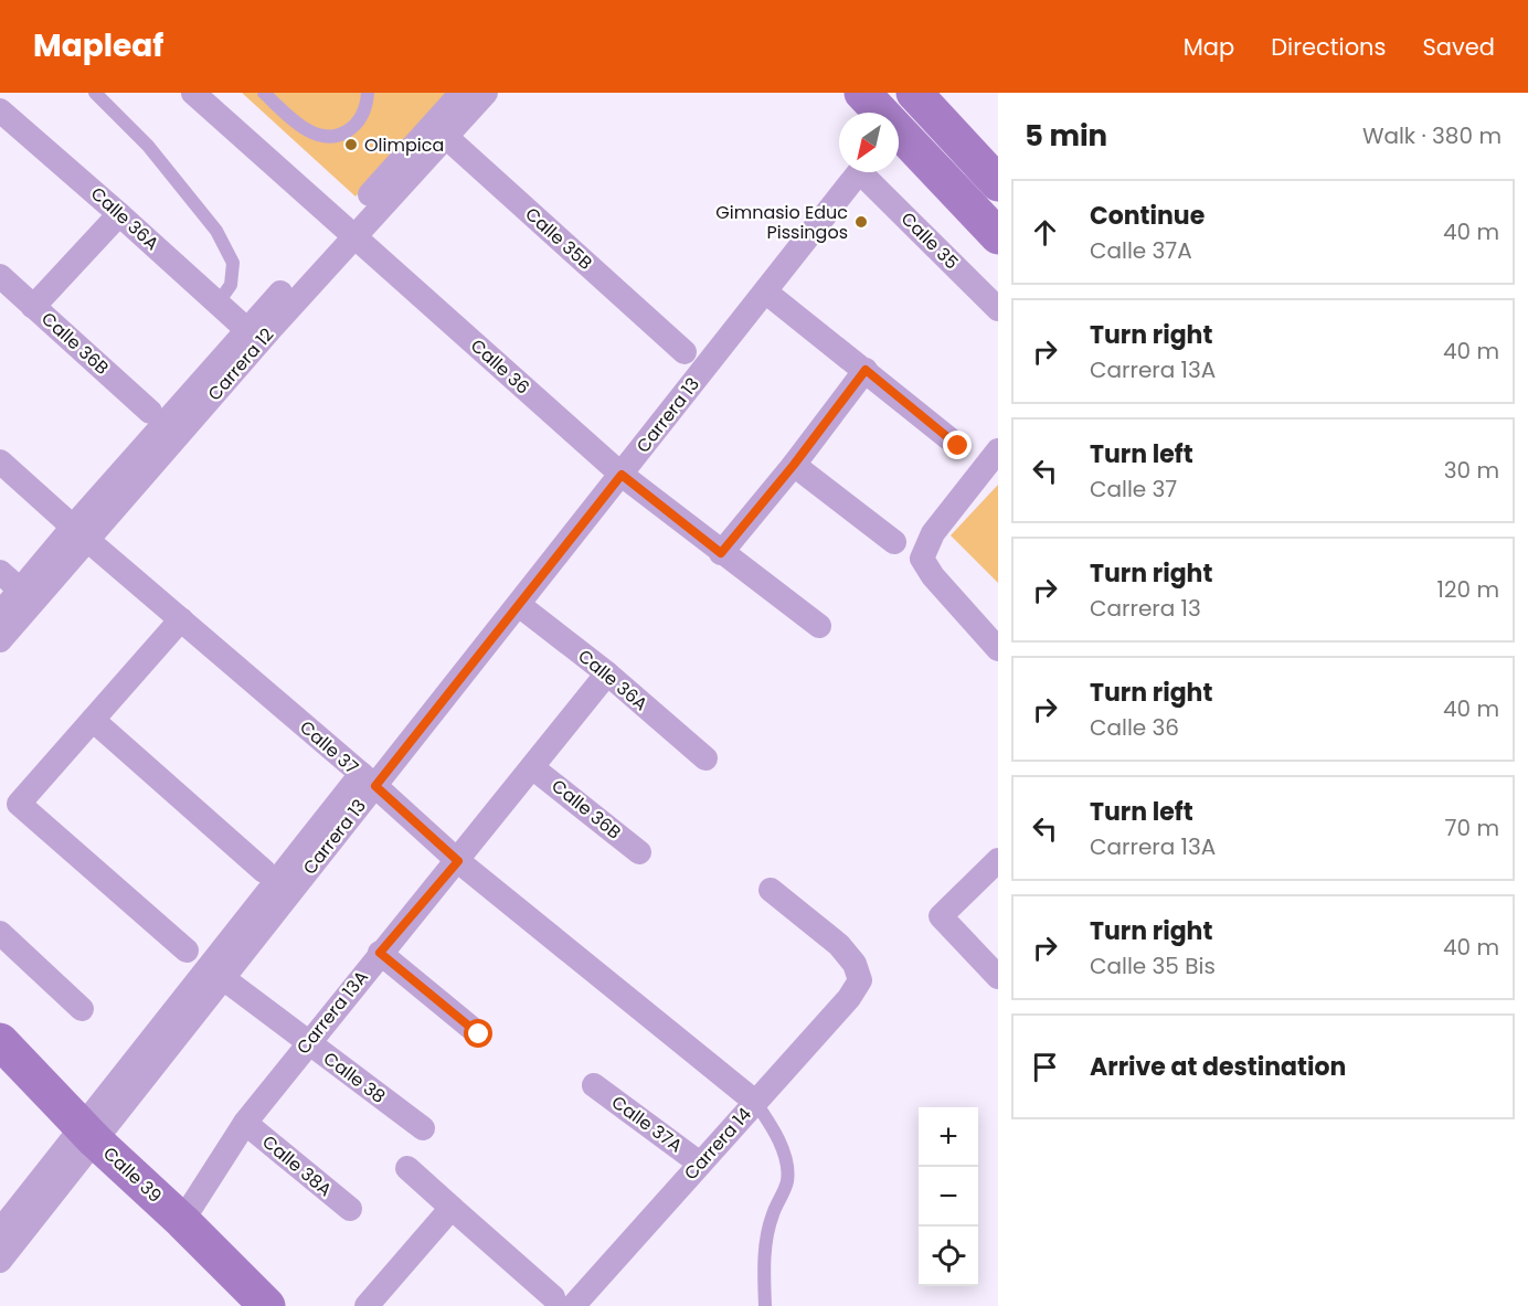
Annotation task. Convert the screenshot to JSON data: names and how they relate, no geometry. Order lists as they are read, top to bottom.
{
  "streets": {
    "street": [
      "Calle 36A",
      "Calle 35B",
      "Calle 35",
      "Calle 36B",
      "Carrera 12",
      "Calle 36",
      "Carrera 13",
      "Calle 37",
      "Carrera 13A",
      "Calle 38",
      "Calle 37A",
      "Carrera 14",
      "Calle 38A",
      "Calle 39"
    ]
  },
  "crossings": [
    ["Calle 36A", "Carrera 12"],
    ["Calle 36A", "Carrera 13"],
    ["Calle 36A", "Carrera 13A"],
    ["Calle 35B", "Carrera 12"],
    ["Calle 36B", "Carrera 13A"],
    ["Carrera 12", "Calle 36"],
    ["Carrera 12", "Calle 37"],
    ["Calle 36", "Carrera 13"],
    ["Carrera 13", "Calle 37"],
    ["Carrera 13", "Calle 38"],
    ["Carrera 13", "Calle 39"],
    ["Calle 37", "Carrera 13A"],
    ["Calle 37", "Carrera 14"],
    ["Carrera 13A", "Calle 38"],
    ["Carrera 13A", "Calle 38A"],
    ["Carrera 13A", "Calle 39"],
    ["Calle 37A", "Carrera 14"]
  ],
  "places": ["Olimpica", "Gimnasio Educ Pissingos"],
  "north": "bottom left",
  "page": {
    "header": "Mapleaf",
    "nav": ["Map", "Directions", "Saved"],
    "heading": ["5 min", "Walk · 380 m"],
    "list": [
      ["Continue", "Calle 37A", "40 m"],
      ["Turn right", "Carrera 13A", "40 m"],
      ["Turn left", "Calle 37", "30 m"],
      ["Turn right", "Carrera 13", "120 m"],
      ["Turn right", "Calle 36", "40 m"],
      ["Turn left", "Carrera 13A", "70 m"],
      ["Turn right", "Calle 35 Bis", "40 m"],
      "Arrive at destination"
    ],
    "map_buttons": ["+", "−"]
  }
}
